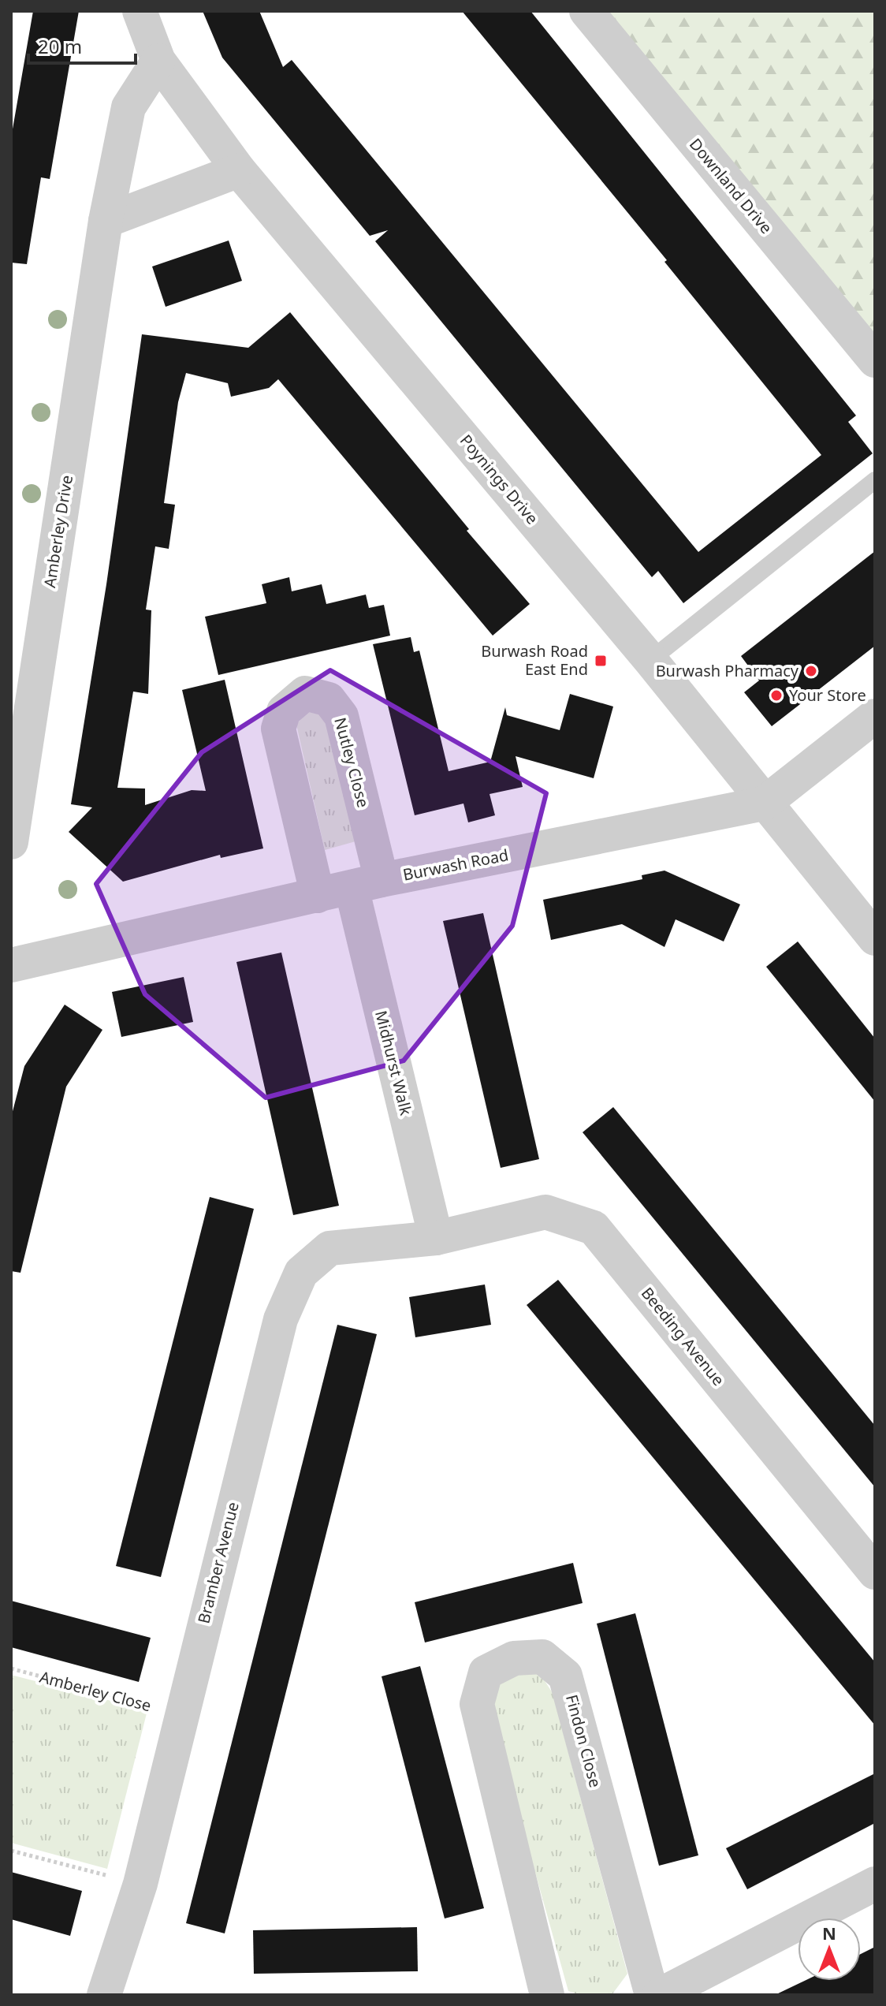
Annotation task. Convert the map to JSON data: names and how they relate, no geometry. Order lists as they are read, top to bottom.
{
  "streets": {
    "street": [
      "Downland Drive",
      "Poynings Drive",
      "Amberley Drive",
      "Nutley Close",
      "Burwash Road",
      "Midhurst Walk",
      "Beeding Avenue",
      "Bramber Avenue",
      "Findon Close"
    ],
    "path": ["Amberley Close"]
  },
  "crossings": [
    ["Poynings Drive", "Amberley Drive"],
    ["Poynings Drive", "Burwash Road"],
    ["Nutley Close", "Burwash Road"],
    ["Nutley Close", "Midhurst Walk"],
    ["Burwash Road", "Midhurst Walk"],
    ["Midhurst Walk", "Beeding Avenue"],
    ["Midhurst Walk", "Bramber Avenue"],
    ["Beeding Avenue", "Bramber Avenue"],
    ["Bramber Avenue", "Amberley Close"]
  ],
  "places": {
    "transit": ["Burwash Road East End"],
    "other": ["Burwash Pharmacy", "Your Store"]
  },
  "scale_bar": "20 m",
  "north": "top"
}
